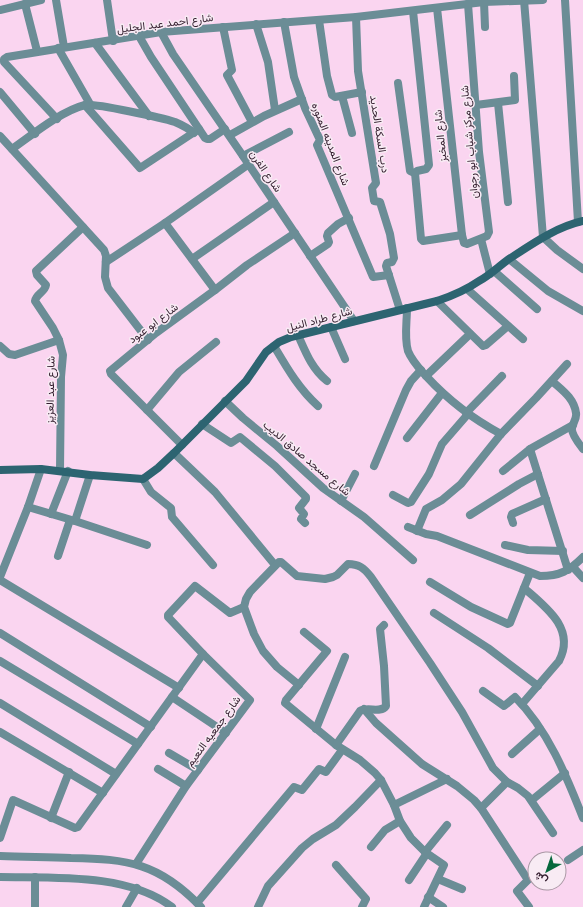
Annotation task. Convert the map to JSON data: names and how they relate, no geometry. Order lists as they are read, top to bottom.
{
  "streets": {
    "street": [
      "شارع احمد عبد الجليل",
      "درب السكة الحديد",
      "شارع المخبز",
      "شارع مركز شباب ابو رجوان",
      "شارع المدينه المنوره",
      "شارع الفرن",
      "شارع طراد النيل",
      "شارع ابو عبود",
      "شارع عبد العزيز",
      "شارع مسجد صادق الديب",
      "شارع جمعيه النعيم"
    ]
  },
  "crossings": [
    ["شارع احمد عبد الجليل", "درب السكة الحديد"],
    ["شارع احمد عبد الجليل", "شارع المخبز"],
    ["شارع احمد عبد الجليل", "شارع مركز شباب ابو رجوان"],
    ["شارع احمد عبد الجليل", "شارع المدينه المنوره"],
    ["شارع احمد عبد الجليل", "شارع الفرن"],
    ["درب السكة الحديد", "شارع المدينه المنوره"],
    ["شارع الفرن", "شارع طراد النيل"],
    ["شارع الفرن", "شارع ابو عبود"],
    ["شارع طراد النيل", "شارع ابو عبود"],
    ["شارع طراد النيل", "شارع مسجد صادق الديب"]
  ],
  "north": "bottom left"
}
